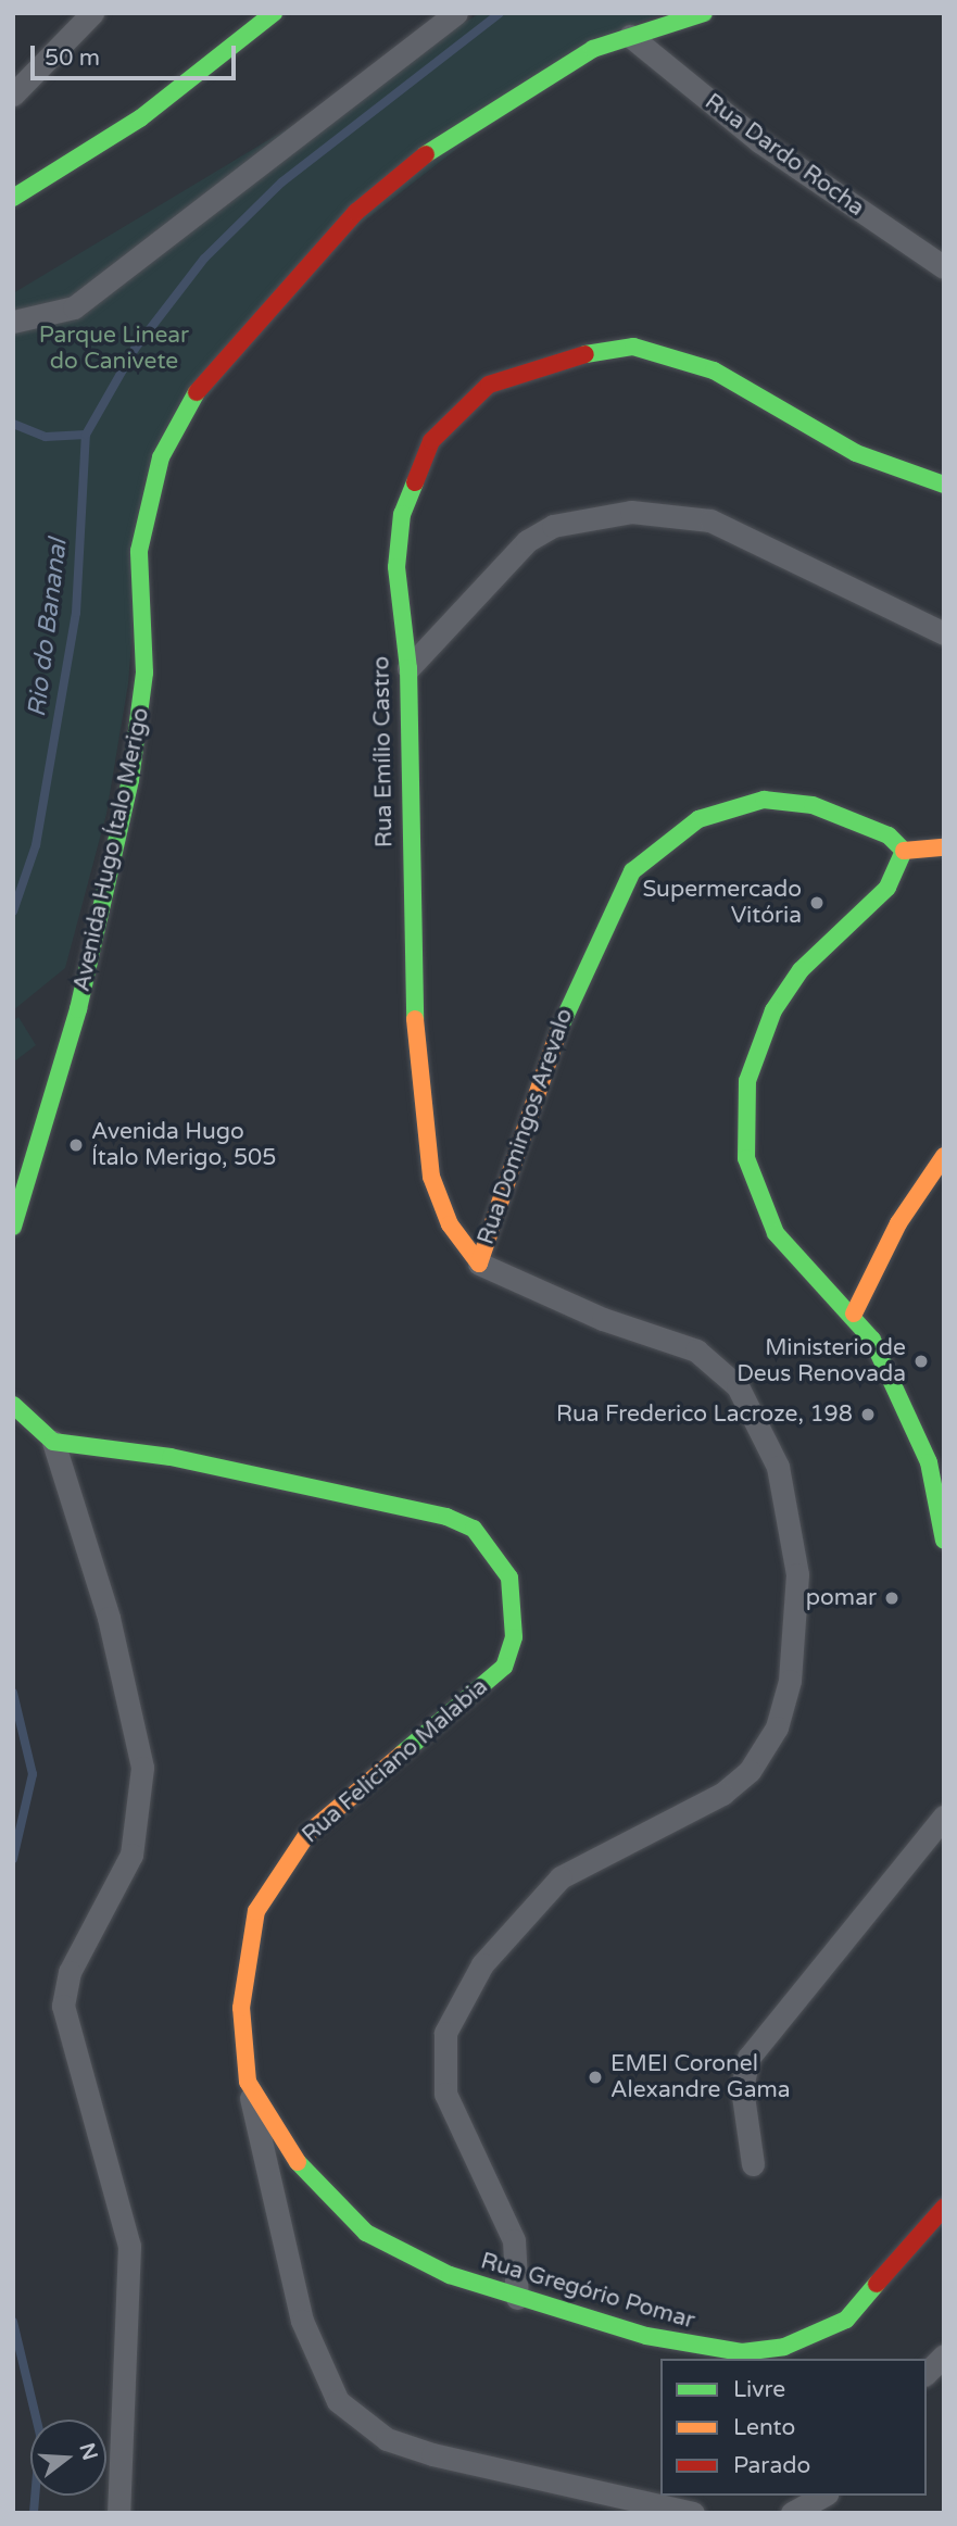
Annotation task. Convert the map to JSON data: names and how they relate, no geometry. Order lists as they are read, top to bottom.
{
  "streets": {
    "street": [
      "Rua Dardo Rocha",
      "Rua Emílio Castro",
      "Avenida Hugo Ítalo Merigo",
      "Rua Domingos Arevalo",
      "Rua Feliciano Malabia",
      "Rua Gregório Pomar"
    ]
  },
  "crossings": [
    ["Rua Dardo Rocha", "Avenida Hugo Ítalo Merigo"],
    ["Rua Emílio Castro", "Rua Domingos Arevalo"],
    ["Rua Domingos Arevalo", "Rua Gregório Pomar"],
    ["Rua Feliciano Malabia", "Rua Gregório Pomar"]
  ],
  "water": ["Rio do Bananal"],
  "parks": ["Parque Linear do Canivete"],
  "places": [
    "Supermercado Vitória",
    "Avenida Hugo Ítalo Merigo, 505",
    "Ministerio de Deus Renovada",
    "Rua Frederico Lacroze, 198",
    "pomar",
    "EMEI Coronel Alexandre Gama"
  ],
  "legend": ["Livre", "Lento", "Parado"],
  "scale_bar": "50 m",
  "north": "right"
}
